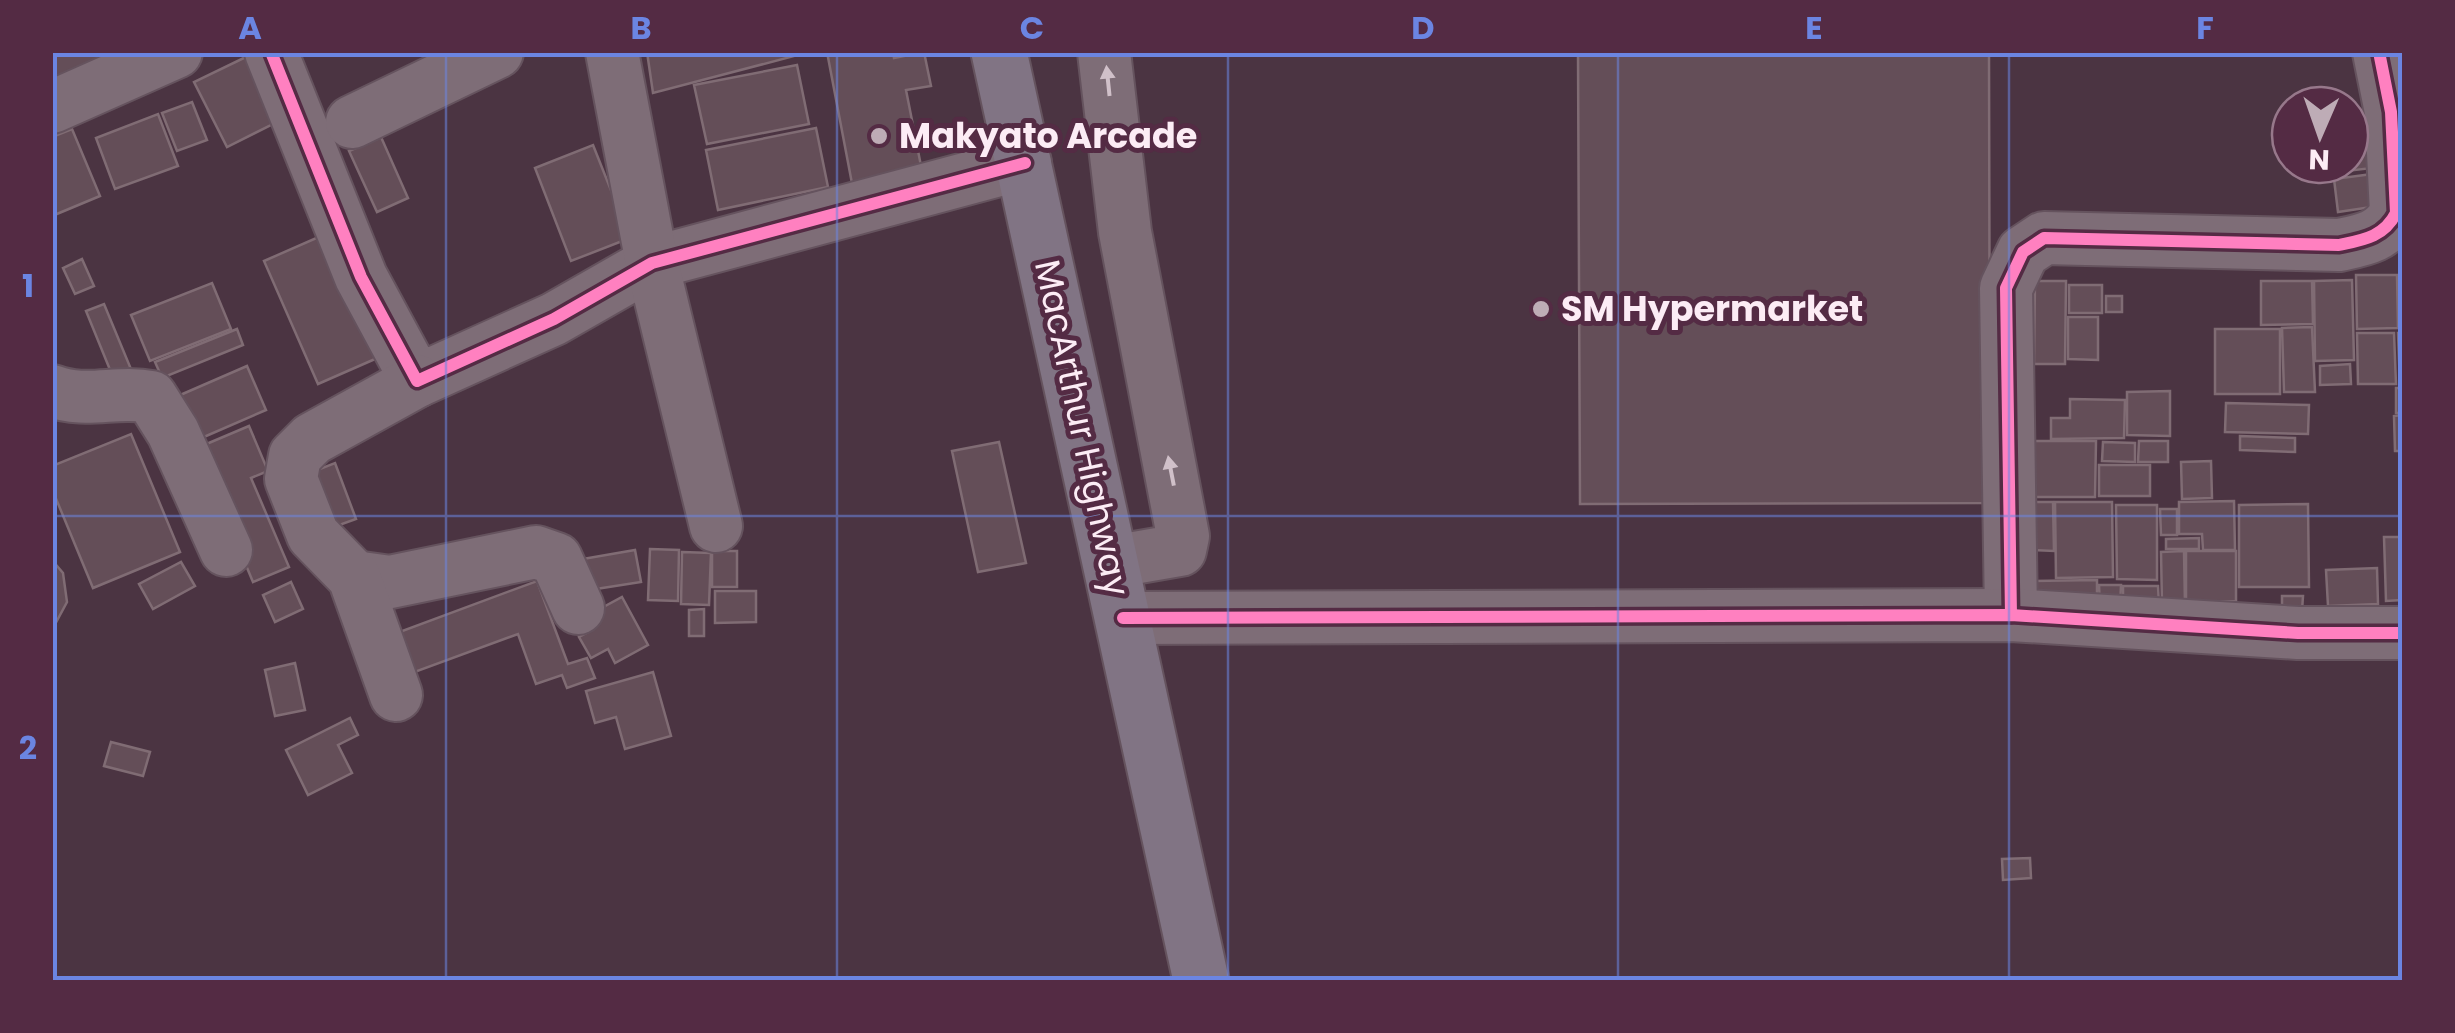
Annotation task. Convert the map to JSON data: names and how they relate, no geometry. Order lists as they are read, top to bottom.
{
  "streets": {
    "highway": ["MacArthur Highway"]
  },
  "places": ["Makyato Arcade", "SM Hypermarket"],
  "north": "bottom",
  "grid": {
    "columns": [
      "A",
      "B",
      "C",
      "D",
      "E",
      "F"
    ],
    "rows": ["1", "2"]
  }
}
